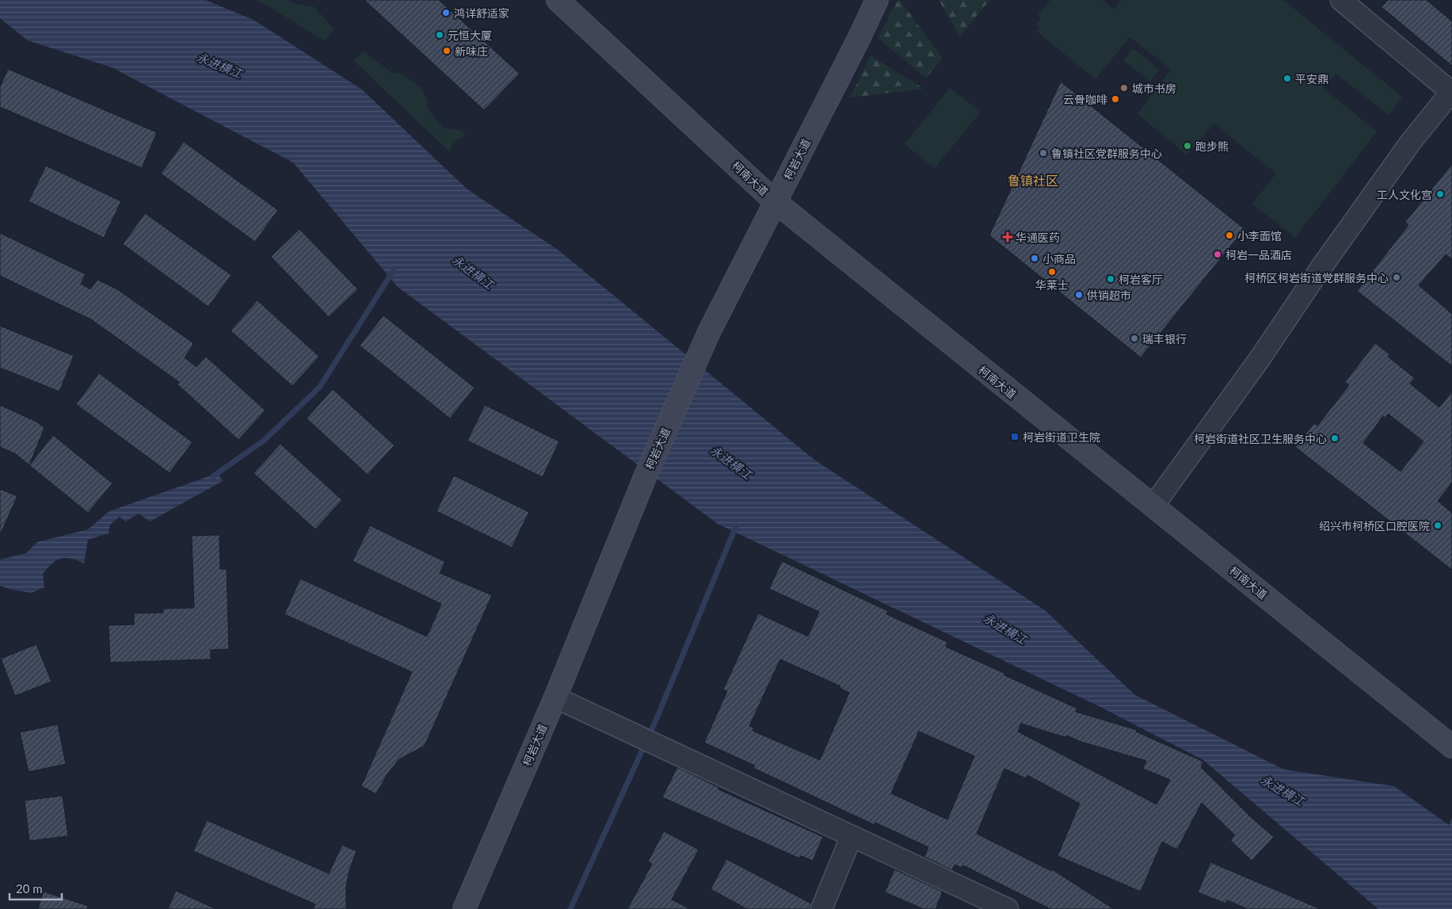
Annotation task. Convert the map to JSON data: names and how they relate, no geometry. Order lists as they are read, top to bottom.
{
  "streets": {
    "main road": ["柯岩大道", "柯南大道"]
  },
  "crossings": [
    ["柯岩大道", "柯南大道"]
  ],
  "districts": ["鲁镇社区"],
  "water": ["永进横江"],
  "places": {
    "other": [
      "鸿详舒适家",
      "元恒大厦",
      "新味庄",
      "平安鼎",
      "城市书房",
      "云骨咖啡",
      "跑步熊",
      "鲁镇社区党群服务中心",
      "工人文化宫",
      "小李面馆",
      "柯岩一品酒店",
      "小商品",
      "华莱士",
      "柯桥区柯岩街道党群服务中心",
      "柯岩客厅",
      "供销超市",
      "瑞丰银行",
      "柯岩街道社区卫生服务中心",
      "绍兴市柯桥区口腔医院"
    ],
    "health": ["华通医药"],
    "transit": ["柯岩街道卫生院"]
  },
  "scale_bar": "20 m"
}
